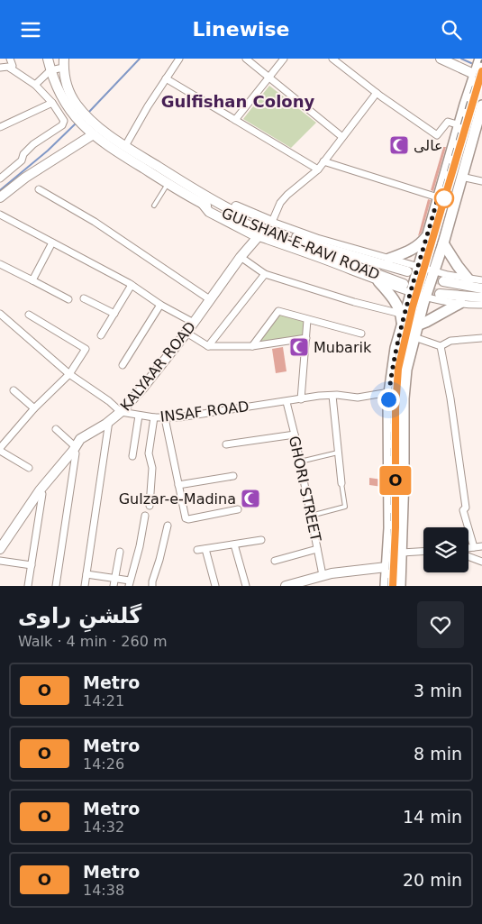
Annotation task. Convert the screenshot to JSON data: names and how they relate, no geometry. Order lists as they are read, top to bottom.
{
  "streets": {
    "main road": ["GULSHAN-E-RAVI ROAD", "KALYAAR ROAD"],
    "street": ["INSAF ROAD", "GHORI STREET"]
  },
  "crossings": [
    ["KALYAAR ROAD", "INSAF ROAD"],
    ["INSAF ROAD", "GHORI STREET"]
  ],
  "districts": ["Gulfishan Colony"],
  "places": {
    "mosque": ["عالی", "Mubarik", "Gulzar-e-Madina"]
  },
  "lines": ["metro line O"],
  "page": {
    "header": "Linewise",
    "on_map": "O",
    "heading": ["گلشنِ راوی", "Walk · 4 min · 260 m"],
    "list": [
      {
        "mark": "O",
        "name": "Metro",
        "note": "14:21",
        "value": "3 min"
      },
      {
        "mark": "O",
        "name": "Metro",
        "note": "14:26",
        "value": "8 min"
      },
      {
        "mark": "O",
        "name": "Metro",
        "note": "14:32",
        "value": "14 min"
      },
      {
        "mark": "O",
        "name": "Metro",
        "note": "14:38",
        "value": "20 min"
      }
    ]
  }
}
